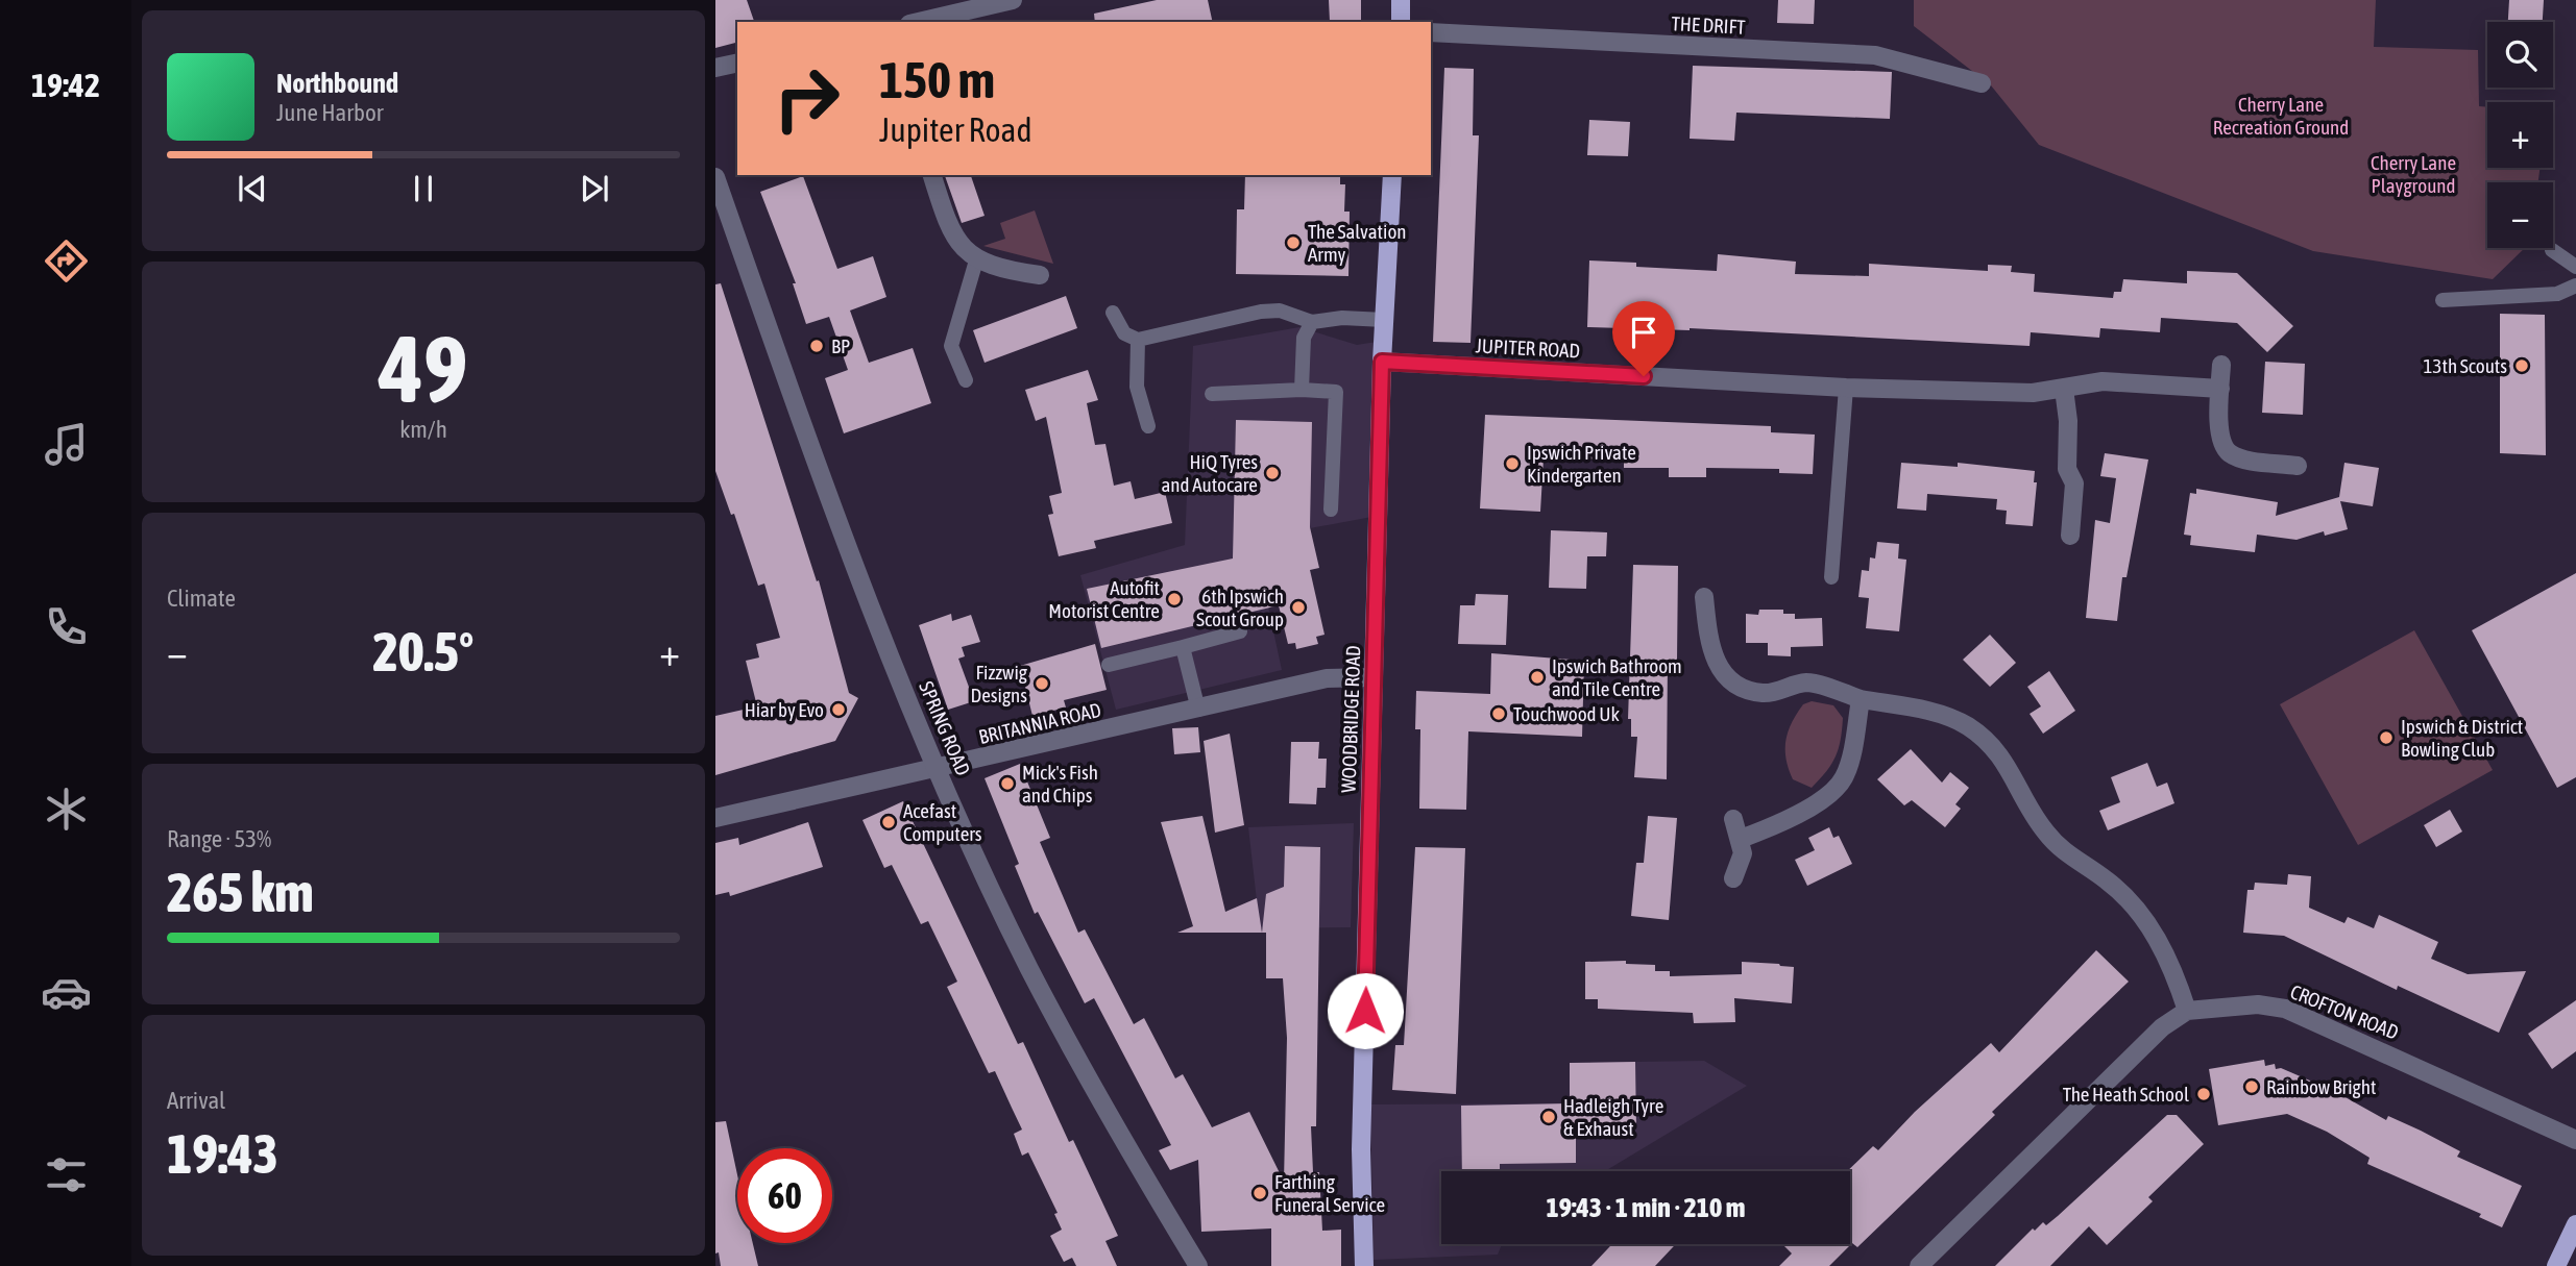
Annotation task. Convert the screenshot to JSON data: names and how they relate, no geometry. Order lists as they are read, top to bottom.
{
  "streets": {
    "main road": ["WOODBRIDGE ROAD"],
    "street": [
      "THE DRIFT",
      "JUPITER ROAD",
      "BRITANNIA ROAD",
      "SPRING ROAD",
      "CROFTON ROAD"
    ]
  },
  "crossings": [
    ["JUPITER ROAD", "WOODBRIDGE ROAD"],
    ["WOODBRIDGE ROAD", "BRITANNIA ROAD"],
    ["BRITANNIA ROAD", "SPRING ROAD"]
  ],
  "parks": ["Cherry Lane Recreation Ground", "Cherry Lane Playground"],
  "places": [
    "The Salvation Army",
    "BP",
    "13th Scouts",
    "Ipswich Private Kindergarten",
    "HiQ Tyres and Autocare",
    "Autofit Motorist Centre",
    "6th Ipswich Scout Group",
    "Ipswich Bathroom and Tile Centre",
    "Fizzwig Designs",
    "Hiar by Evo",
    "Touchwood Uk",
    "Ipswich & District Bowling Club",
    "Mick's Fish and Chips",
    "Acefast Computers",
    "Rainbow Bright",
    "The Heath School",
    "Hadleigh Tyre & Exhaust",
    "Farthing Funeral Service"
  ],
  "page": {
    "tabs": "19:42",
    "map_buttons": ["+", "−"],
    "turn": ["150 m", "Jupiter Road"],
    "song": ["Northbound", "June Harbor"],
    "tile": [
      ["49", "km/h"],
      "Climate",
      ["Range · 53%", "265 km"],
      ["Arrival", "19:43"]
    ],
    "heat": ["−", "20.5°", "+"],
    "limit": "60",
    "trip": "19:43 · 1 min · 210 m"
  }
}
